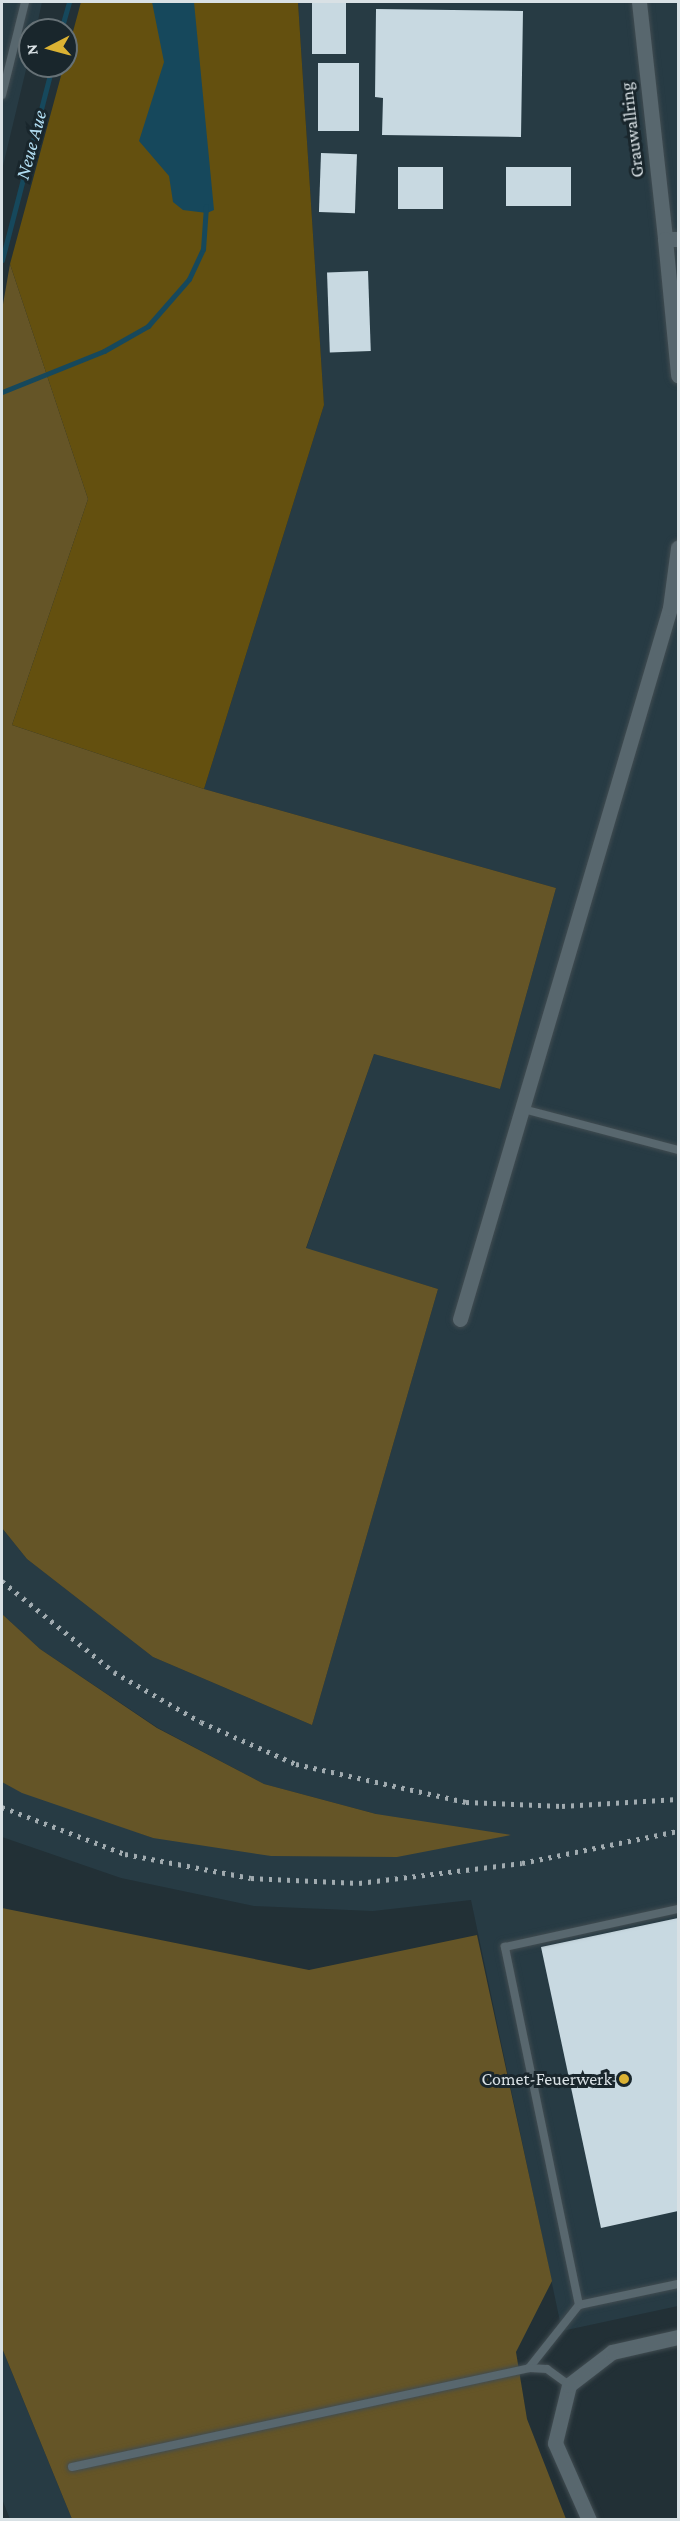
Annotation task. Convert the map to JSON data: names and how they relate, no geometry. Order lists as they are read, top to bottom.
{
  "streets": {
    "street": ["Grauwallring"]
  },
  "water": ["Neue Aue"],
  "places": ["Comet-Feuerwerk"],
  "north": "left"
}
